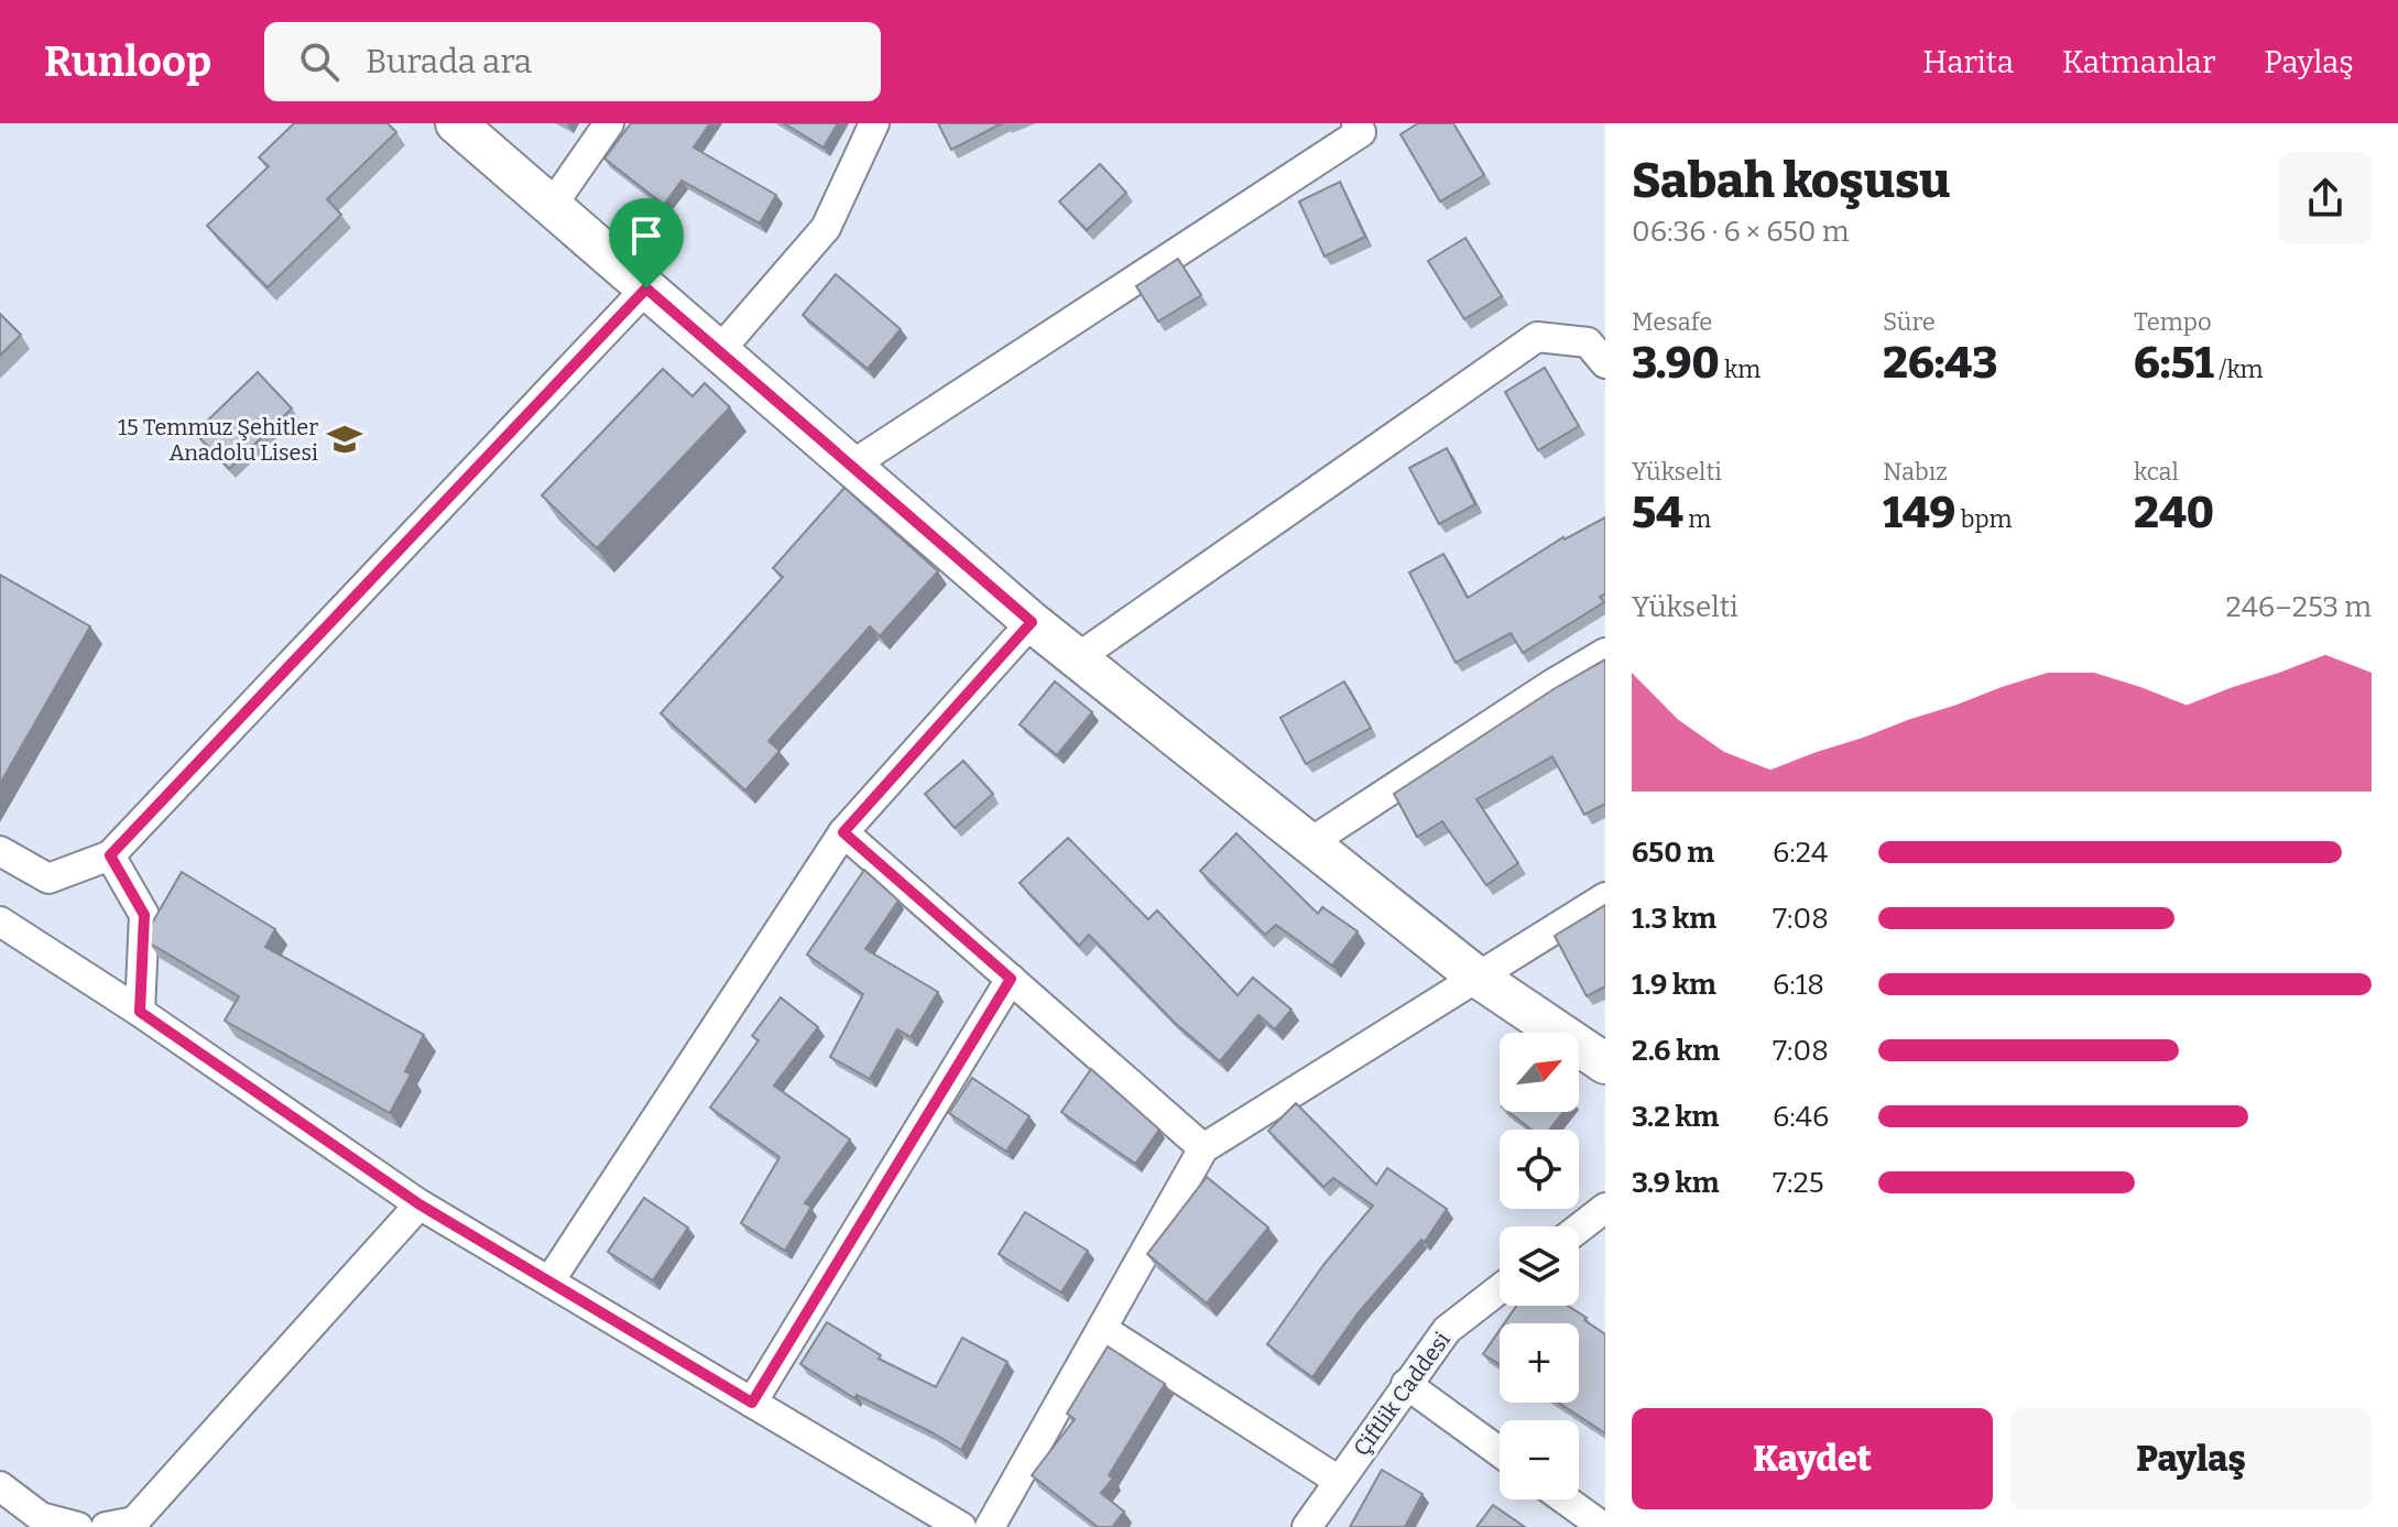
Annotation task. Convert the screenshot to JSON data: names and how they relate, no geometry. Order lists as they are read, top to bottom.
{
  "streets": {
    "street": ["Çiftlik Caddesi"]
  },
  "places": {
    "school or university": ["15 Temmuz Şehitler Anadolu Lisesi"]
  },
  "north": "top right",
  "page": {
    "header": "Runloop",
    "search": "Burada ara",
    "nav": ["Harita", "Katmanlar", "Paylaş"],
    "heading": ["Sabah koşusu", "06:36 · 6 × 650 m"],
    "stats": [
      ["Mesafe", "3.90 km"],
      ["Süre", "26:43"],
      ["Tempo", "6:51 /km"],
      ["Yükselti", "54 m"],
      ["Nabız", "149 bpm"],
      ["kcal", "240"]
    ],
    "chart": ["Yükselti", "246–253 m"],
    "list": [
      {
        "name": "650 m",
        "note": "6:24"
      },
      {
        "name": "1.3 km",
        "note": "7:08"
      },
      {
        "name": "1.9 km",
        "note": "6:18"
      },
      {
        "name": "2.6 km",
        "note": "7:08"
      },
      {
        "name": "3.2 km",
        "note": "6:46"
      },
      {
        "name": "3.9 km",
        "note": "7:25"
      }
    ],
    "map_buttons": ["+", "−"],
    "buttons": ["Kaydet", "Paylaş"]
  }
}
